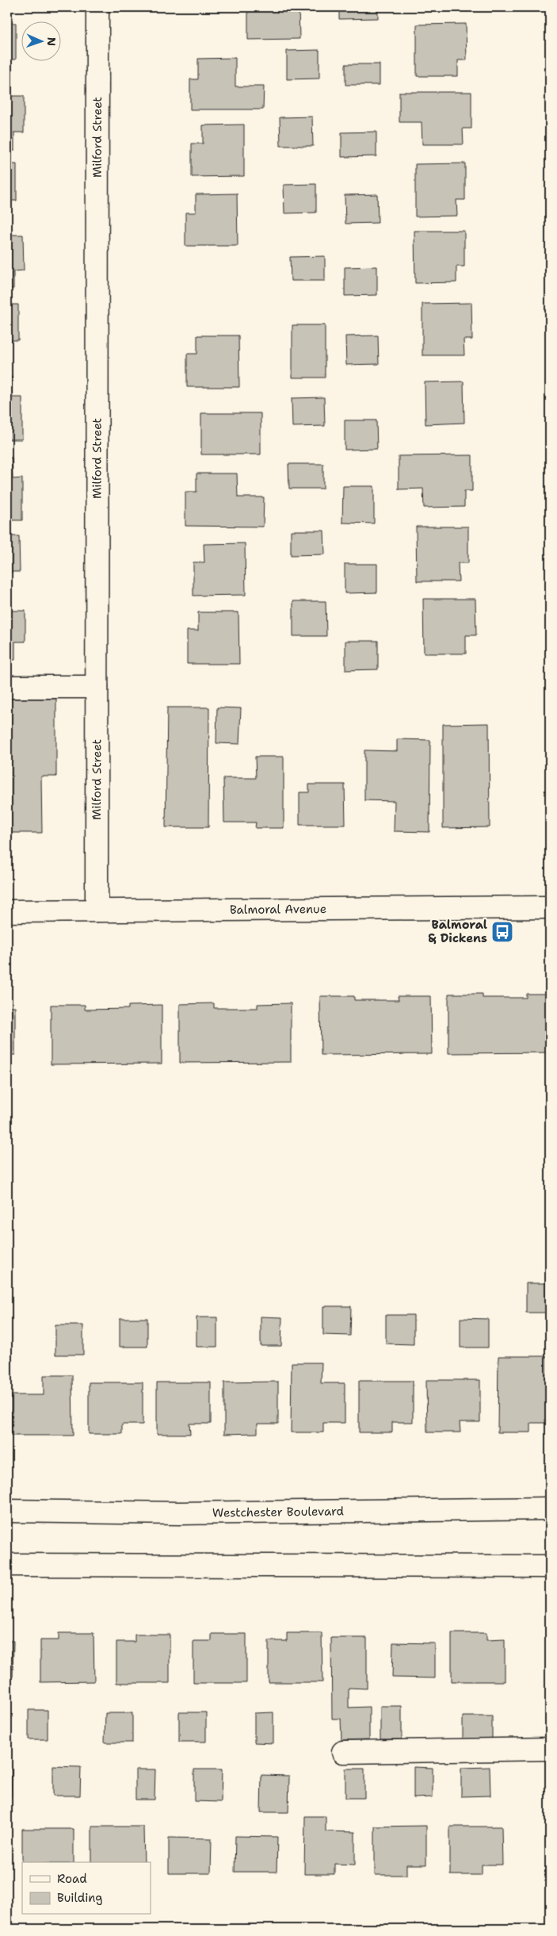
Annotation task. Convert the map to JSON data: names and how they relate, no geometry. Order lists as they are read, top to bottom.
{
  "streets": {
    "street": ["Milford Street", "Balmoral Avenue", "Westchester Boulevard"]
  },
  "crossings": [
    ["Milford Street", "Balmoral Avenue"]
  ],
  "places": {
    "bus stop": ["Balmoral & Dickens"]
  },
  "legend": ["Road", "Building"],
  "north": "right"
}
